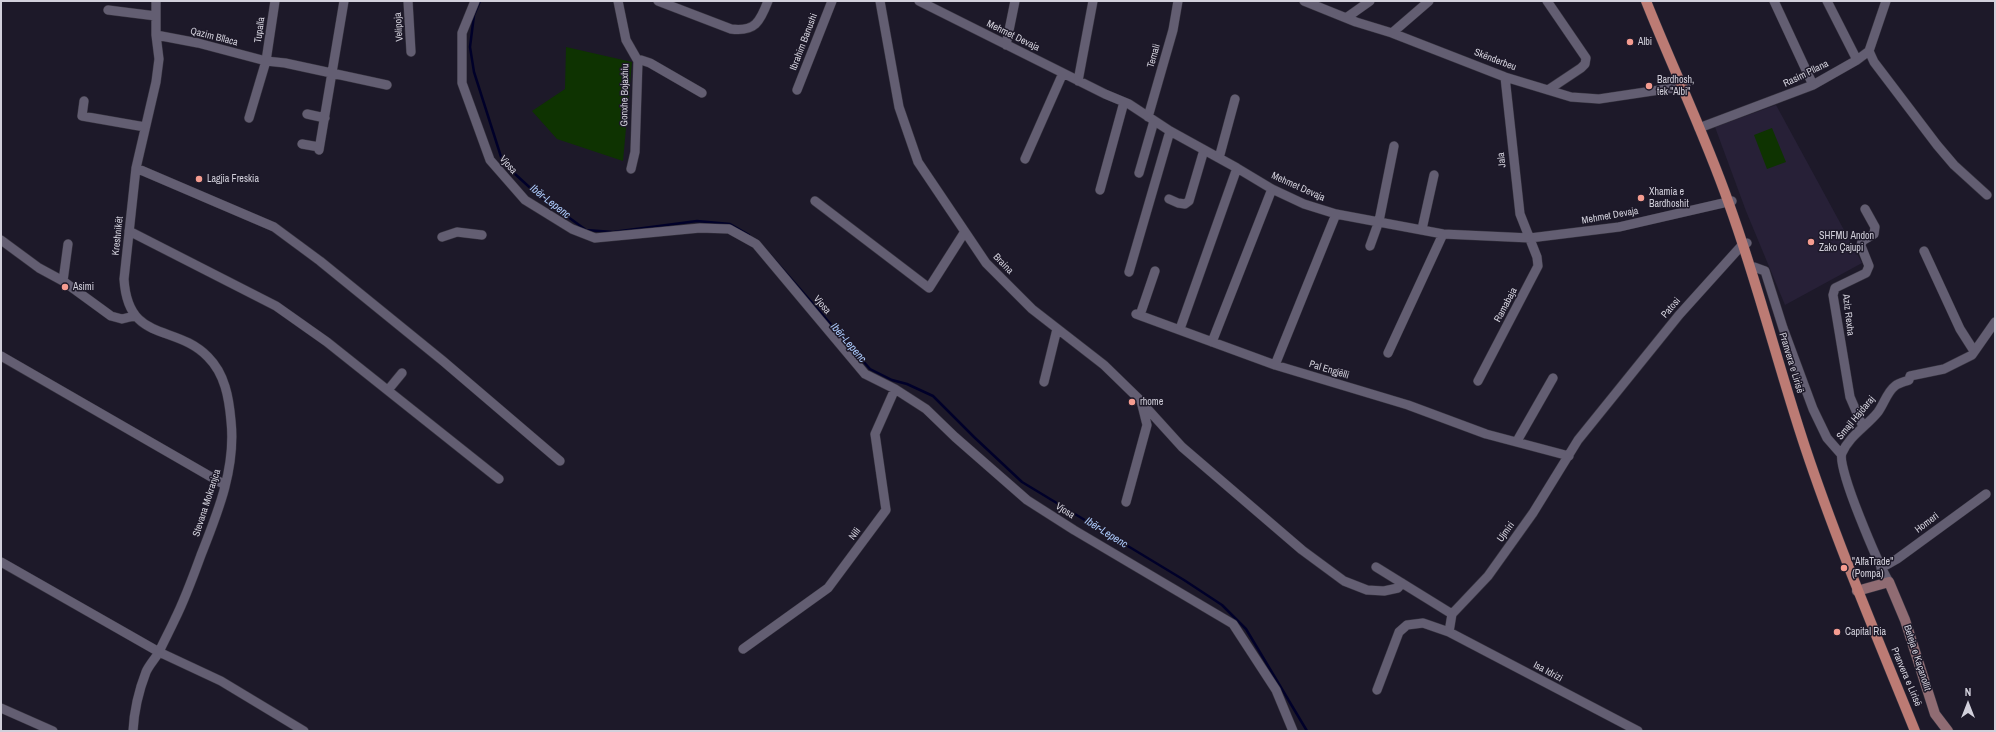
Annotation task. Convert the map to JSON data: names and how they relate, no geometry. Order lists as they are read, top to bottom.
{
  "streets": {
    "main road": ["Pranvera e Lirisë"],
    "street": [
      "Velipoja",
      "Tupalla",
      "Mehmet Devaja",
      "Qazim Bllaca",
      "Ibrahim Banushi",
      "Temali",
      "Skënderbeu",
      "Rasim Pllana",
      "Gonxhe Bojaxhiu",
      "Jala",
      "Vjosa",
      "Kreshnikët",
      "Braina",
      "Ramabaja",
      "Patosi",
      "Aziz Rexha",
      "Pal Engjëlli",
      "Smajl Hajdaraj",
      "Stevana Mokranjca",
      "Homeri",
      "Ujmiri",
      "Nili",
      "Beteja e Kaçanollit",
      "Isa Idrizi"
    ]
  },
  "crossings": [
    ["Tupalla", "Qazim Bllaca"],
    ["Mehmet Devaja", "Temali"],
    ["Mehmet Devaja", "Jala"],
    ["Mehmet Devaja", "Ramabaja"],
    ["Mehmet Devaja", "Pranvera e Lirisë"],
    ["Qazim Bllaca", "Kreshnikët"],
    ["Skënderbeu", "Jala"],
    ["Skënderbeu", "Pranvera e Lirisë"],
    ["Rasim Pllana", "Pranvera e Lirisë"],
    ["Jala", "Ramabaja"],
    ["Vjosa", "Nili"],
    ["Kreshnikët", "Stevana Mokranjca"],
    ["Patosi", "Pranvera e Lirisë"],
    ["Patosi", "Pal Engjëlli"],
    ["Patosi", "Ujmiri"],
    ["Aziz Rexha", "Smajl Hajdaraj"],
    ["Pal Engjëlli", "Ujmiri"],
    ["Smajl Hajdaraj", "Homeri"],
    ["Smajl Hajdaraj", "Beteja e Kaçanollit"]
  ],
  "water": ["Ibër-Lepenc"],
  "places": [
    "Albi",
    "Bardhosh, tek \"Albi\"",
    "Lagjia Freskia",
    "Xhamia e Bardhoshit",
    "SHFMU Andon Zako Çajupi",
    "Asimi",
    "rhome",
    "\"AlfaTrade\" (Pompa)",
    "Capital Ria"
  ],
  "north": "top"
}
